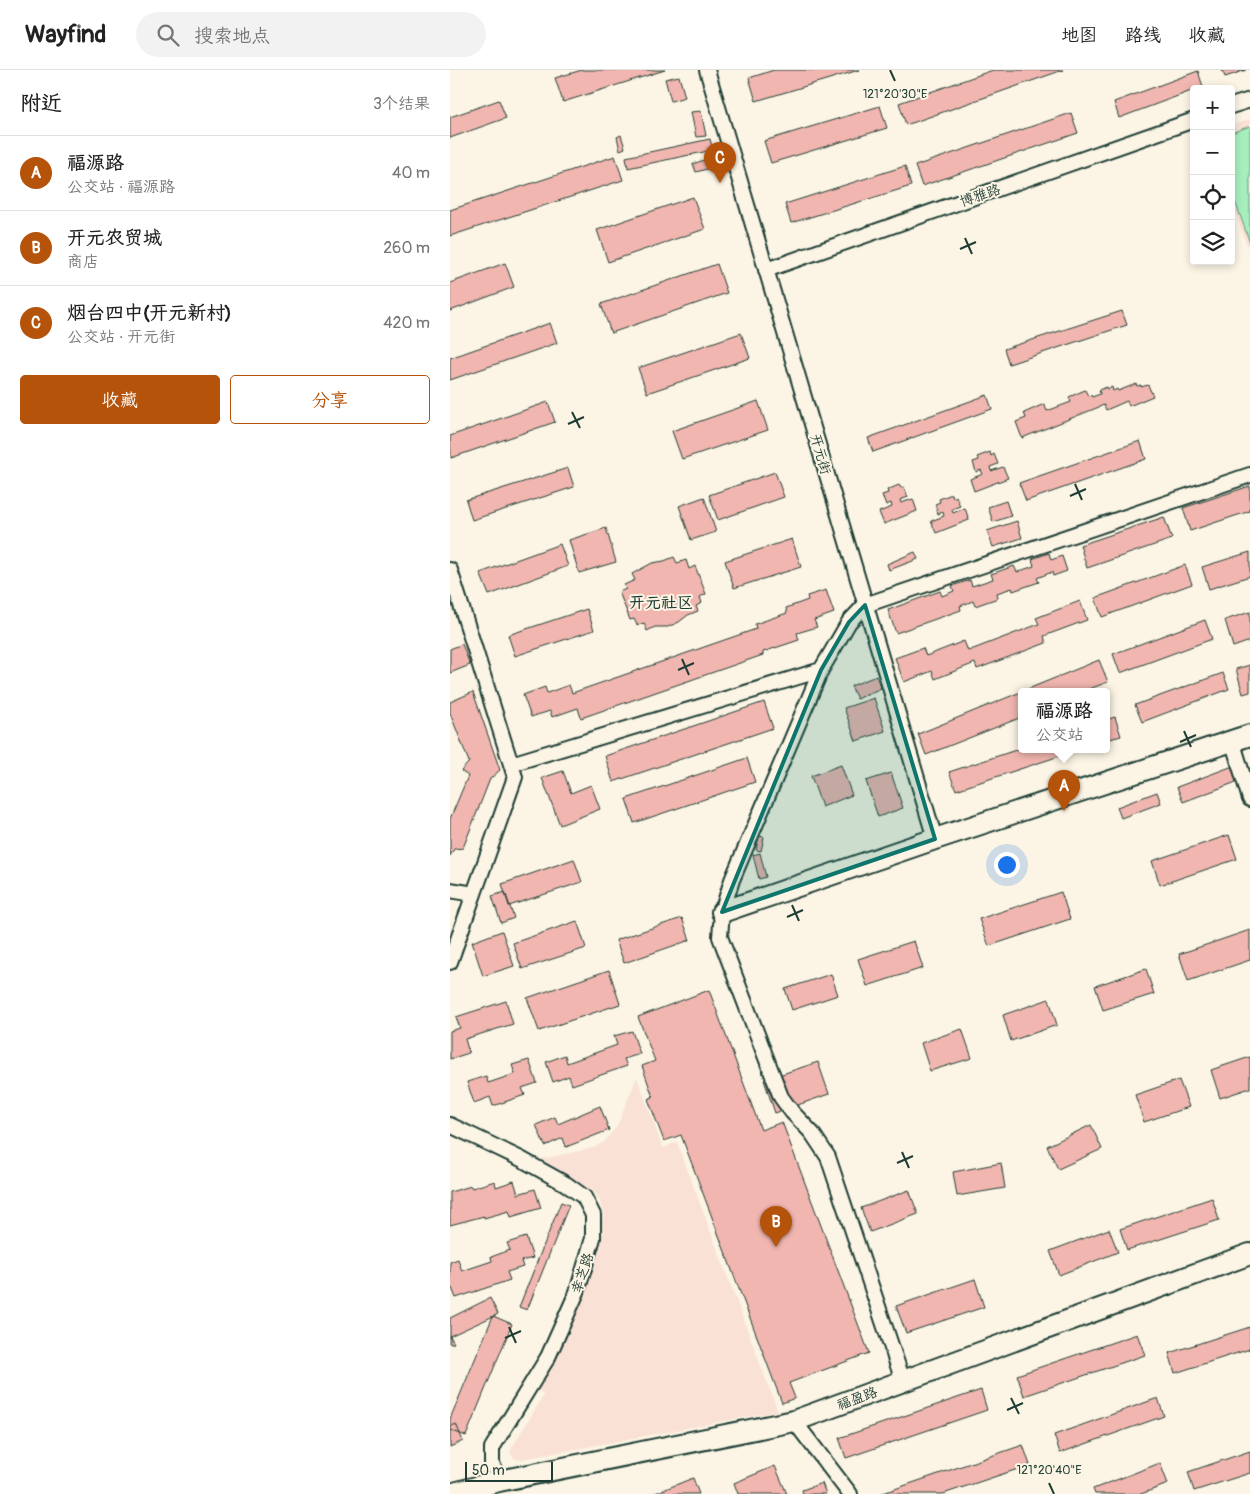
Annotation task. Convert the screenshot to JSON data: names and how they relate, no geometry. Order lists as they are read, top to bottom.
{
  "streets": {
    "street": [
      "博雅路",
      "开元街",
      "幸芝路",
      "福盈路"
    ]
  },
  "crossings": [
    ["博雅路", "开元街"],
    ["幸芝路", "福盈路"]
  ],
  "districts": ["开元社区"],
  "scale_bar": "50 m",
  "page": {
    "header": "Wayfind",
    "search": "搜索地点",
    "nav": ["地图", "路线", "收藏"],
    "heading": ["附近", "3个结果"],
    "map_buttons": ["+", "−"],
    "list": [
      {
        "mark": "A",
        "name": "福源路",
        "note": "公交站 · 福源路",
        "value": "40 m"
      },
      {
        "mark": "B",
        "name": "开元农贸城",
        "note": "商店",
        "value": "260 m"
      },
      {
        "mark": "C",
        "name": "烟台四中(开元新村)",
        "note": "公交站 · 开元街",
        "value": "420 m"
      }
    ],
    "pins": ["C", "A", "B"],
    "buttons": ["收藏", "分享"],
    "popup": ["福源路", "公交站"],
    "scale": "50 m"
  },
  "coordinates": ["121°20'30\"E", "121°20'40\"E"]
}
